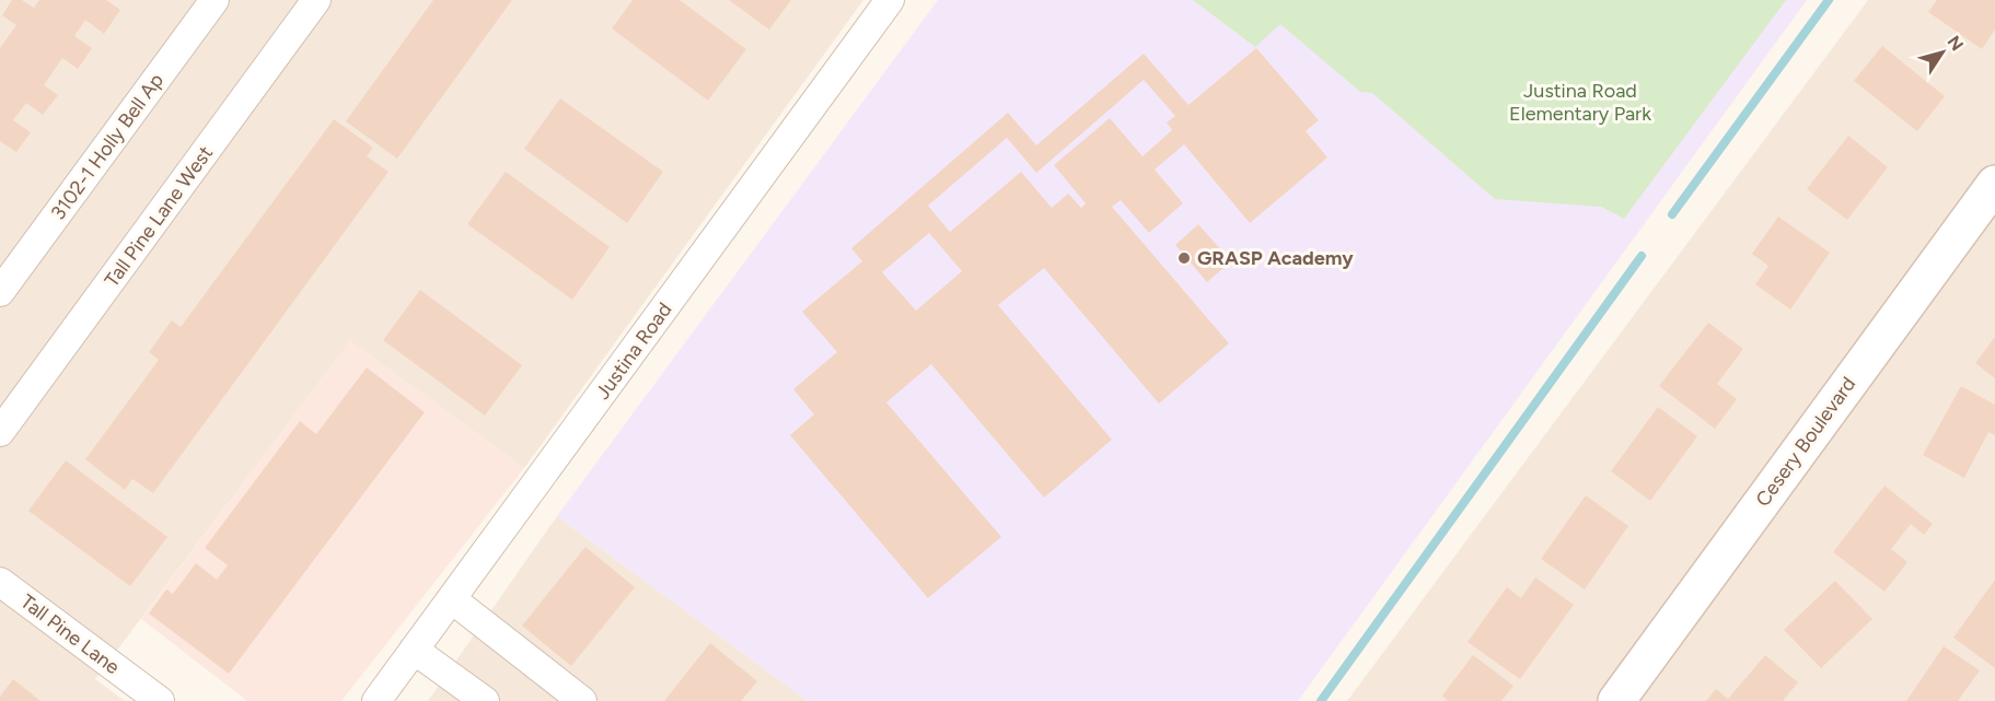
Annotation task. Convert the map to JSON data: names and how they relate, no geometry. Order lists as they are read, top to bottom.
{
  "streets": {
    "main road": ["Cesery Boulevard"],
    "street": [
      "3102-1 Holly Bell Ap",
      "Tall Pine Lane West",
      "Justina Road",
      "Tall Pine Lane"
    ]
  },
  "parks": ["Justina Road Elementary Park"],
  "places": ["GRASP Academy"],
  "north": "top right"
}
